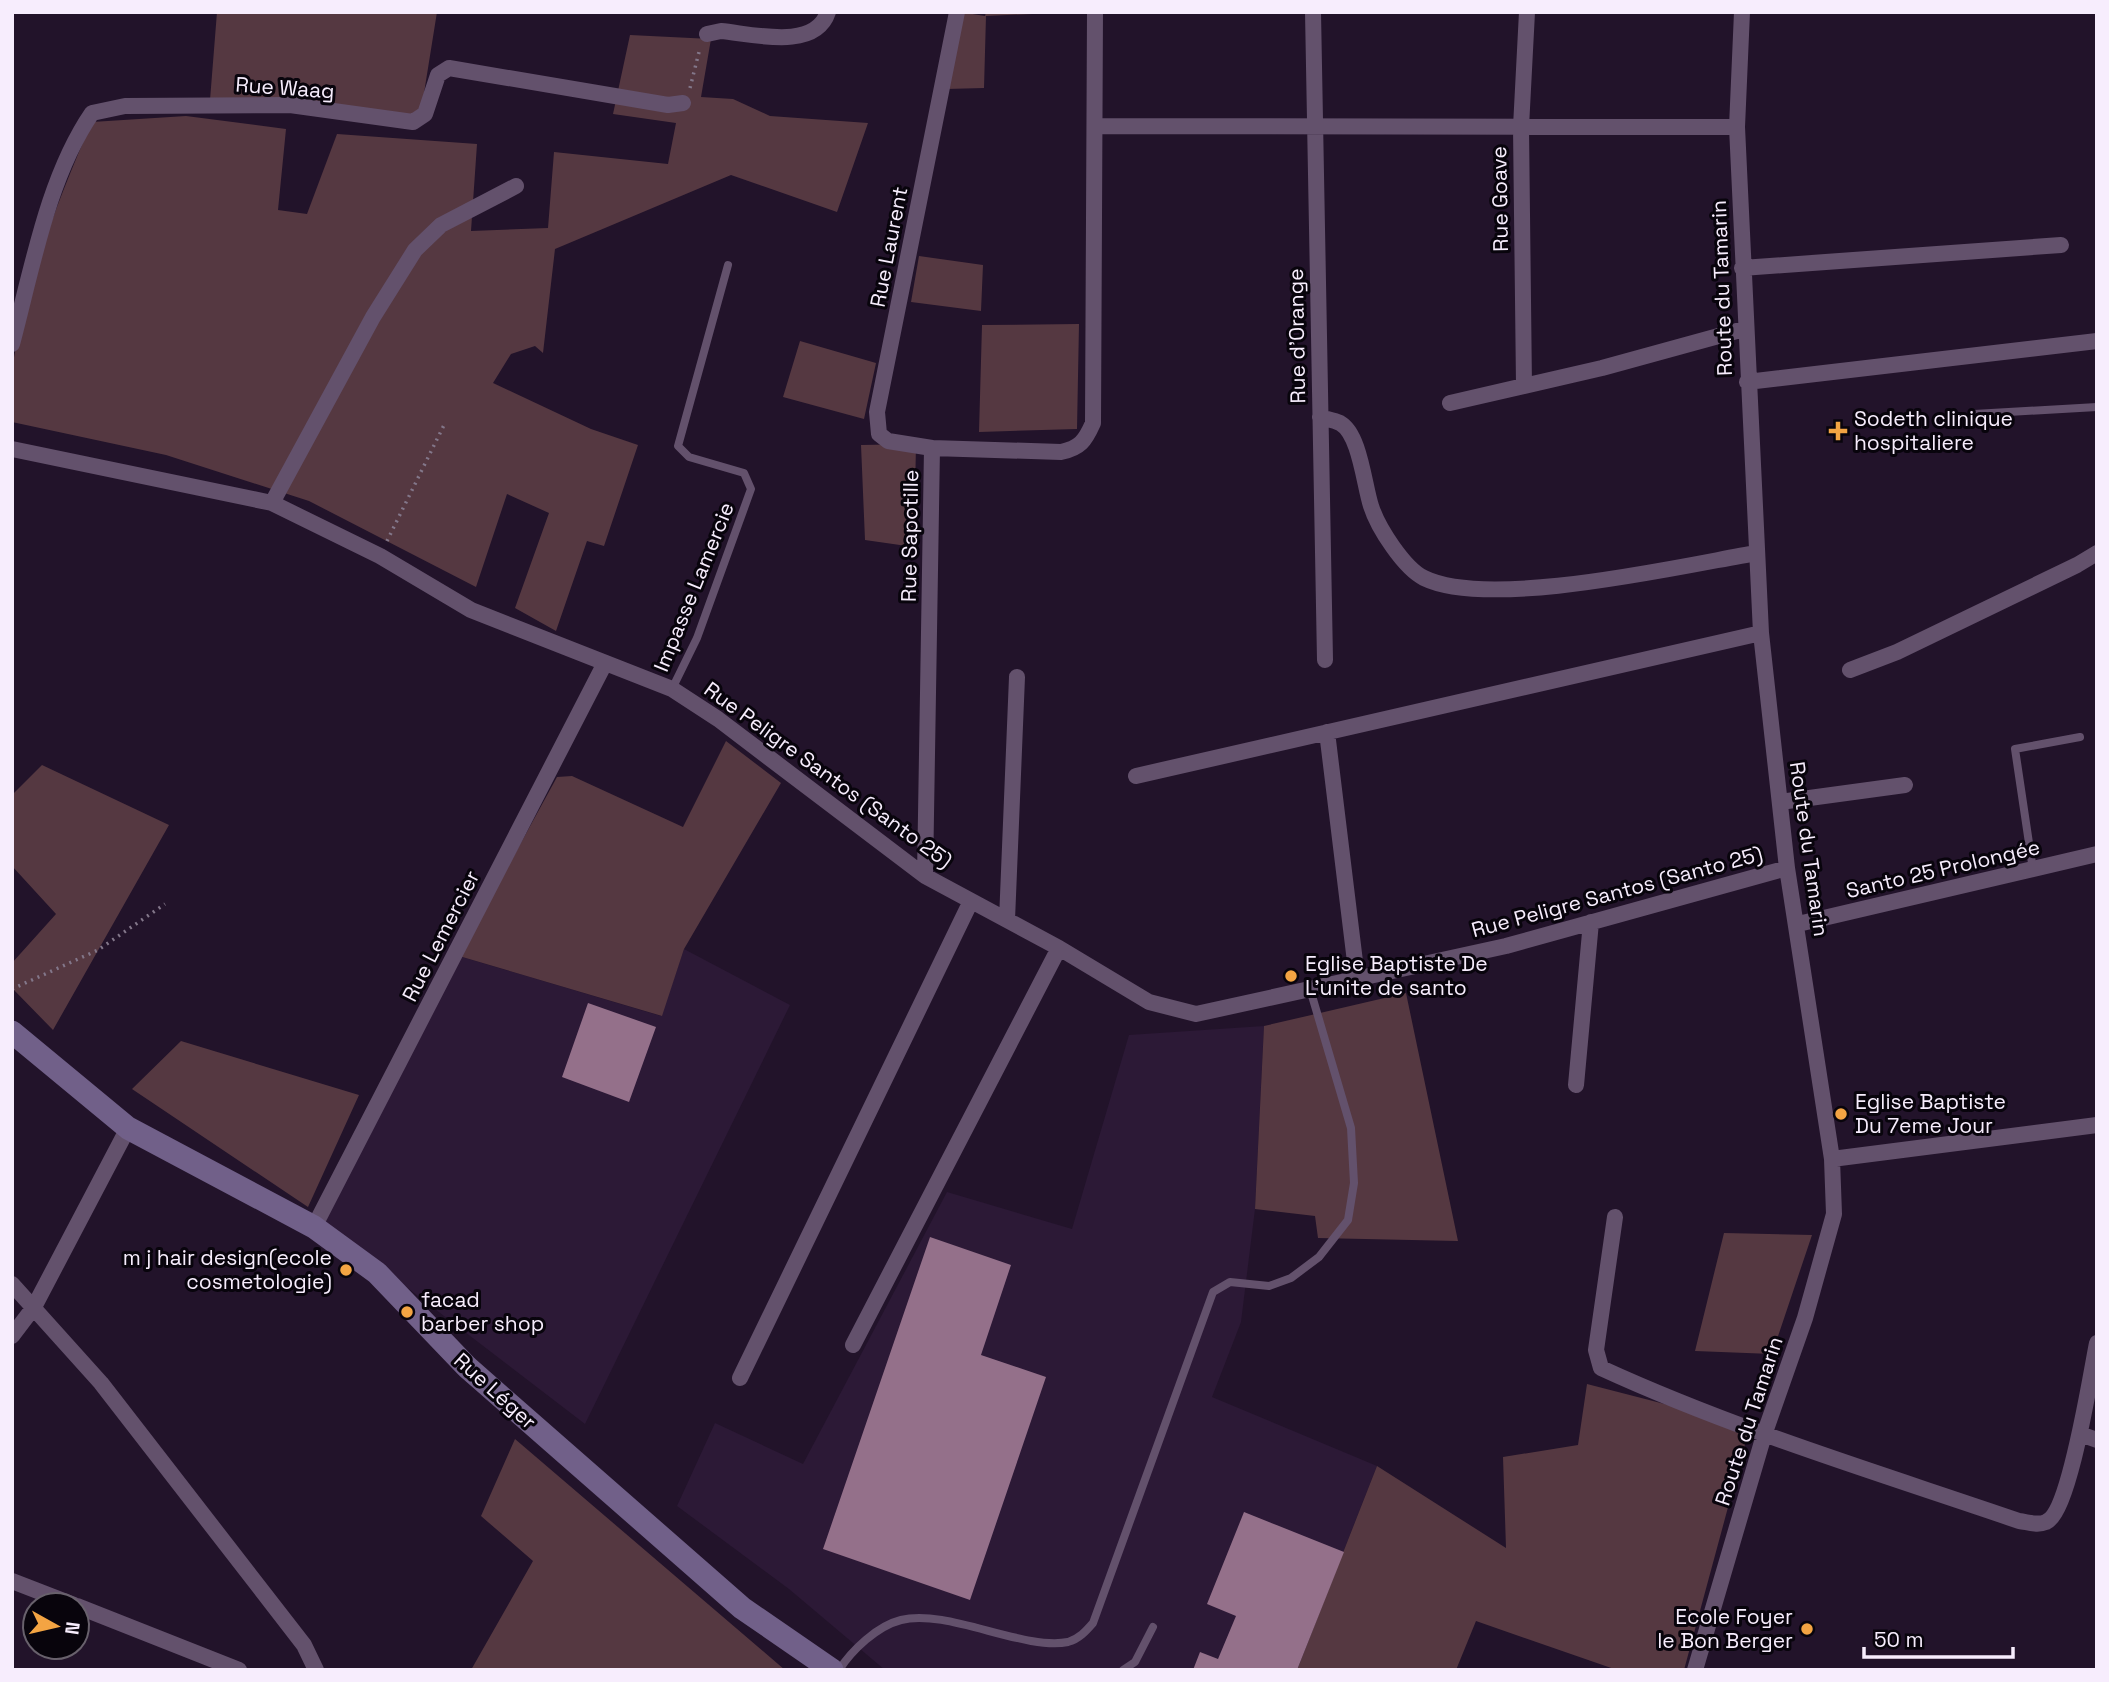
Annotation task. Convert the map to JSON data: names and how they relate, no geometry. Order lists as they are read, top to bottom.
{
  "streets": {
    "street": [
      "Rue Waag",
      "Rue Goave",
      "Rue Laurent",
      "Route du Tamarin",
      "Rue d'Orange",
      "Rue Sapotille",
      "Rue Peligre Santos (Santo 25)",
      "Santo 25 Prolongée",
      "Rue Lemercier",
      "Rue Léger"
    ],
    "lane": ["Impasse Lamercie"]
  },
  "crossings": [
    ["Rue Laurent", "Rue Sapotille"],
    ["Route du Tamarin", "Rue Peligre Santos (Santo 25)"],
    ["Route du Tamarin", "Santo 25 Prolongée"],
    ["Rue Sapotille", "Rue Peligre Santos (Santo 25)"],
    ["Impasse Lamercie", "Rue Peligre Santos (Santo 25)"],
    ["Rue Peligre Santos (Santo 25)", "Rue Lemercier"],
    ["Rue Lemercier", "Rue Léger"]
  ],
  "places": {
    "health": ["Sodeth clinique hospitaliere"],
    "other": [
      "Eglise Baptiste De L'unite de santo",
      "Eglise Baptiste Du 7eme Jour",
      "m j hair design(ecole cosmetologie)",
      "facad barber shop",
      "Ecole Foyer le Bon Berger"
    ]
  },
  "scale_bar": "50 m",
  "north": "right"
}
